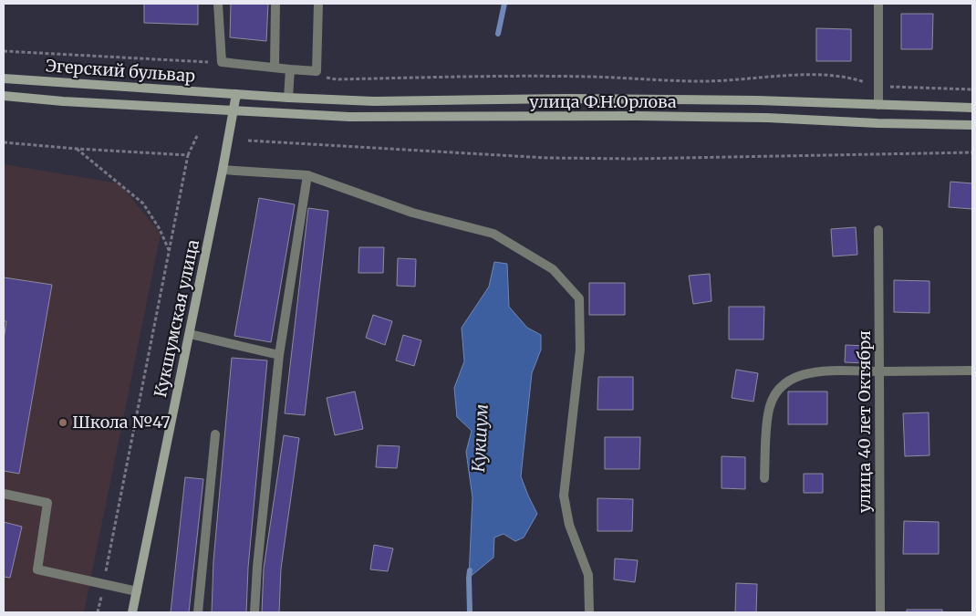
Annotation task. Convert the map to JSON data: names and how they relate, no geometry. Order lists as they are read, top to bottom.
{
  "streets": {
    "main road": ["Эгерский бульвар", "улица Ф.Н.Орлова", "Кукшумская улица"],
    "street": ["улица 40 лет Октября"]
  },
  "crossings": [
    ["Эгерский бульвар", "улица Ф.Н.Орлова"],
    ["Эгерский бульвар", "Кукшумская улица"],
    ["улица Ф.Н.Орлова", "Кукшумская улица"]
  ],
  "water": ["Кукшум"],
  "places": ["Школа №47"]
}
